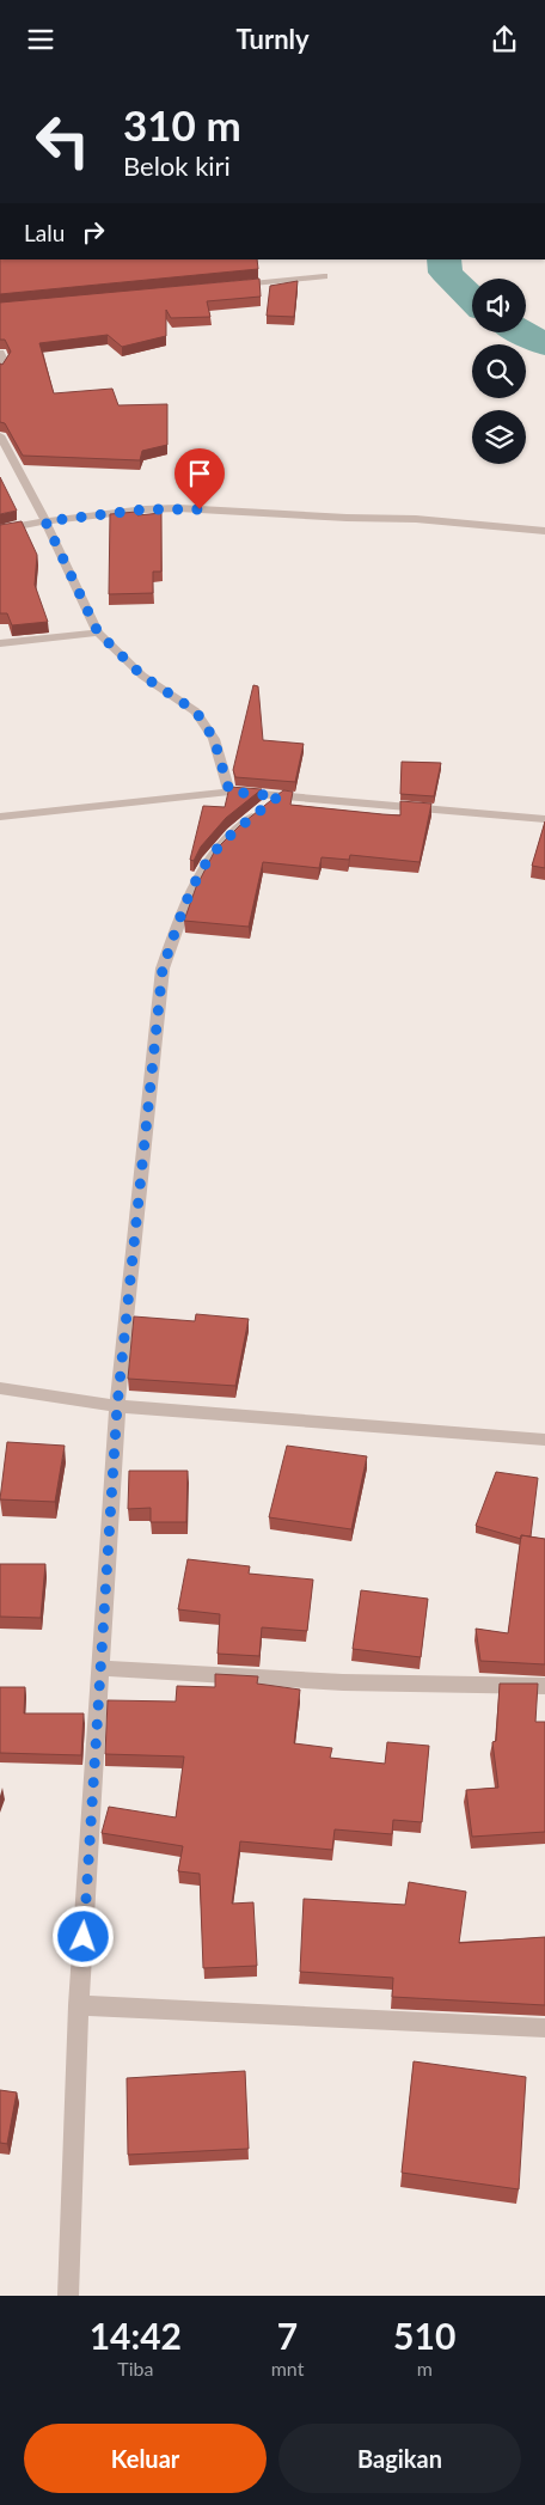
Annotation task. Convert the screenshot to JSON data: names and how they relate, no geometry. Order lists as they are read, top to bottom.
{
  "page": {
    "header": "Turnly",
    "turn": ["310 m", "Belok kiri"],
    "then": "Lalu",
    "eta": [
      "14:42",
      "Tiba",
      "7",
      "mnt",
      "510",
      "m"
    ],
    "buttons": ["Keluar", "Bagikan"]
  }
}
